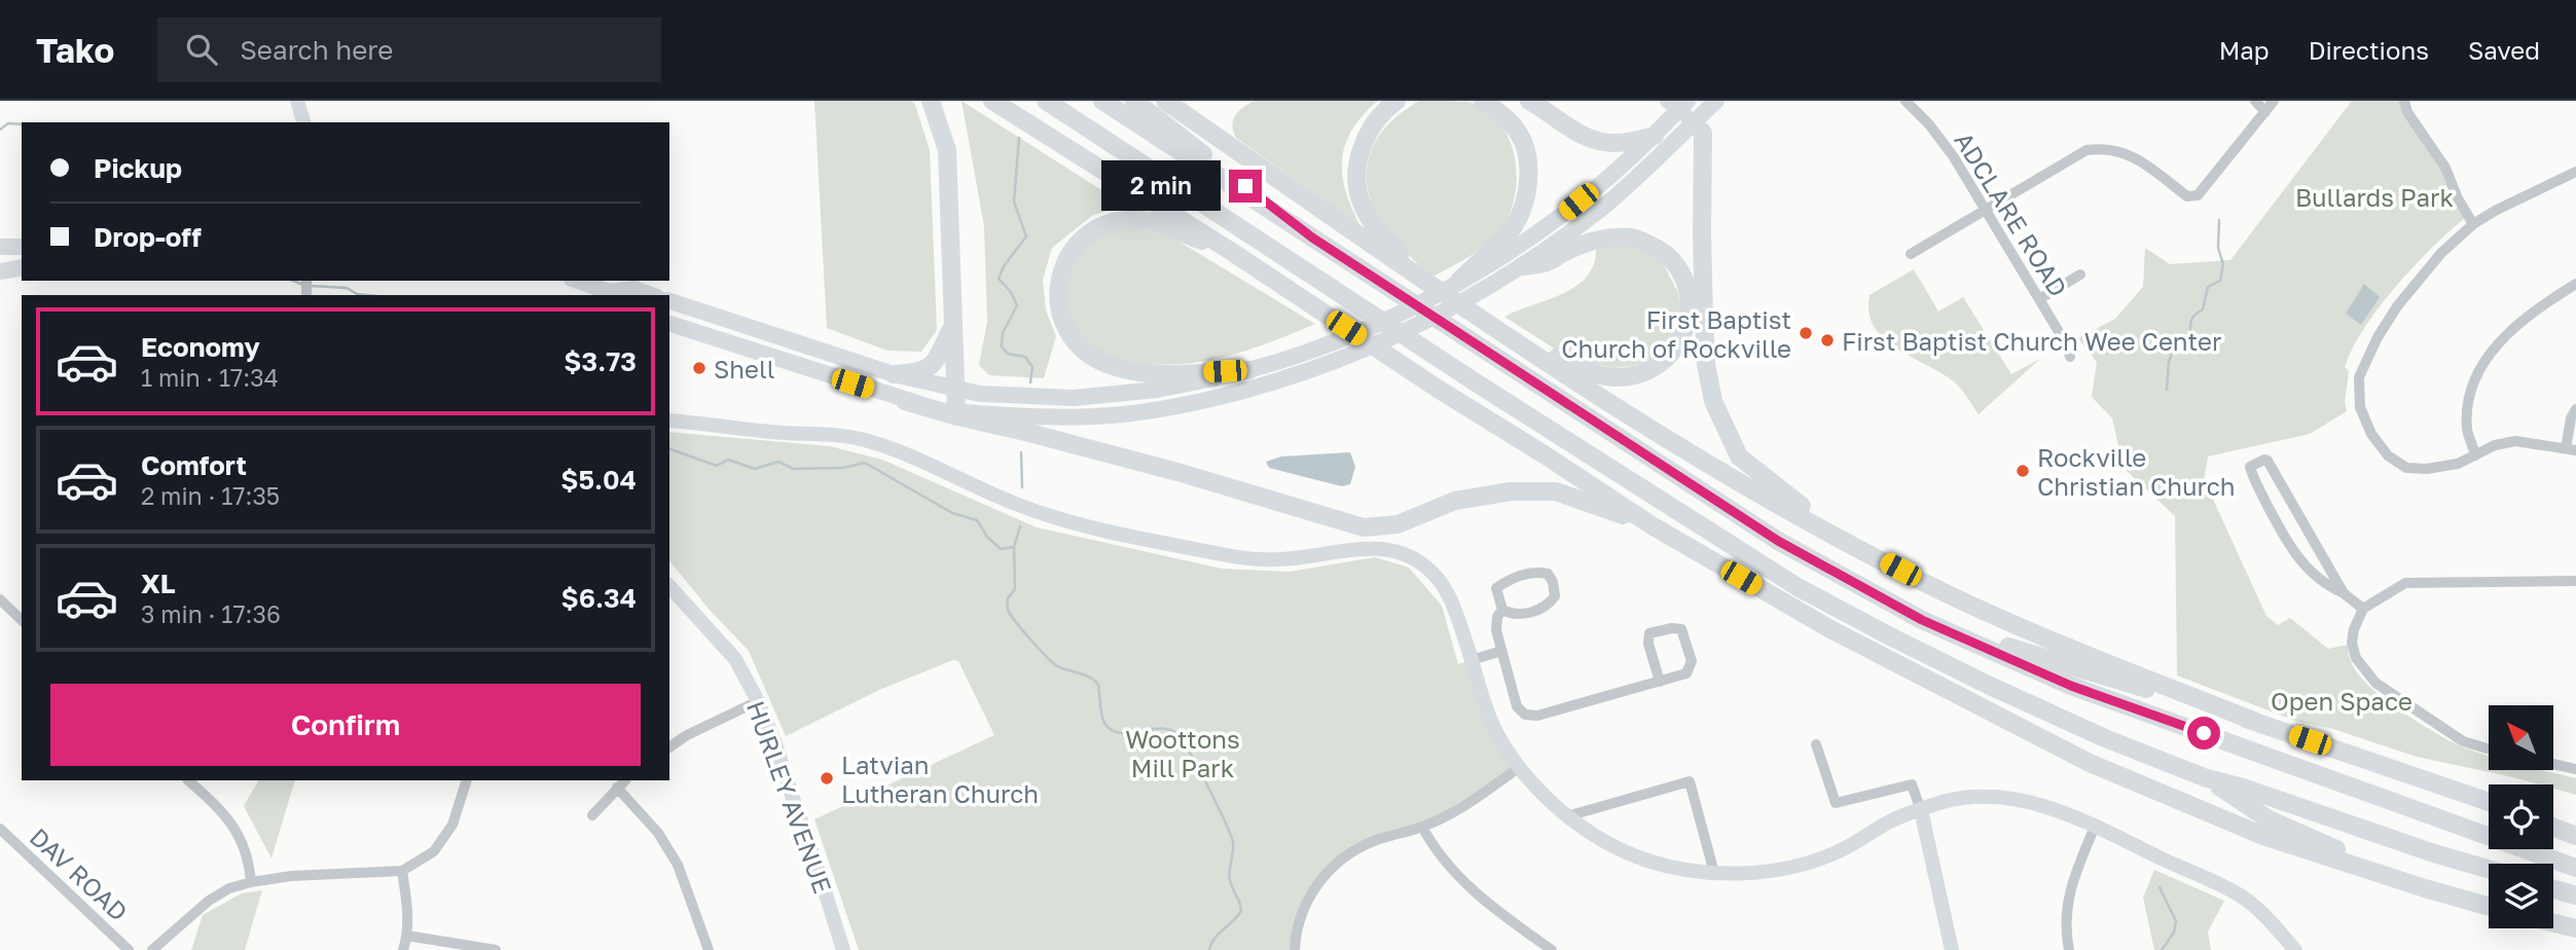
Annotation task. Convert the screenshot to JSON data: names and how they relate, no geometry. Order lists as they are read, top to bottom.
{
  "streets": {
    "street": ["ADCLARE ROAD", "HURLEY AVENUE", "DAV ROAD"]
  },
  "parks": ["Bullards Park", "Open Space", "Woottons Mill Park"],
  "places": [
    "First Baptist Church of Rockville",
    "First Baptist Church Wee Center",
    "Shell",
    "Rockville Christian Church",
    "Latvian Lutheran Church"
  ],
  "north": "top left",
  "page": {
    "header": "Tako",
    "search": "Search here",
    "nav": ["Map", "Directions", "Saved"],
    "banner": ["Pickup", "Drop-off"],
    "bubble": "2 min",
    "list": [
      {
        "name": "Economy",
        "note": "1 min · 17:34",
        "value": "$3.73"
      },
      {
        "name": "Comfort",
        "note": "2 min · 17:35",
        "value": "$5.04"
      },
      {
        "name": "XL",
        "note": "3 min · 17:36",
        "value": "$6.34"
      }
    ],
    "buttons": "Confirm"
  }
}
